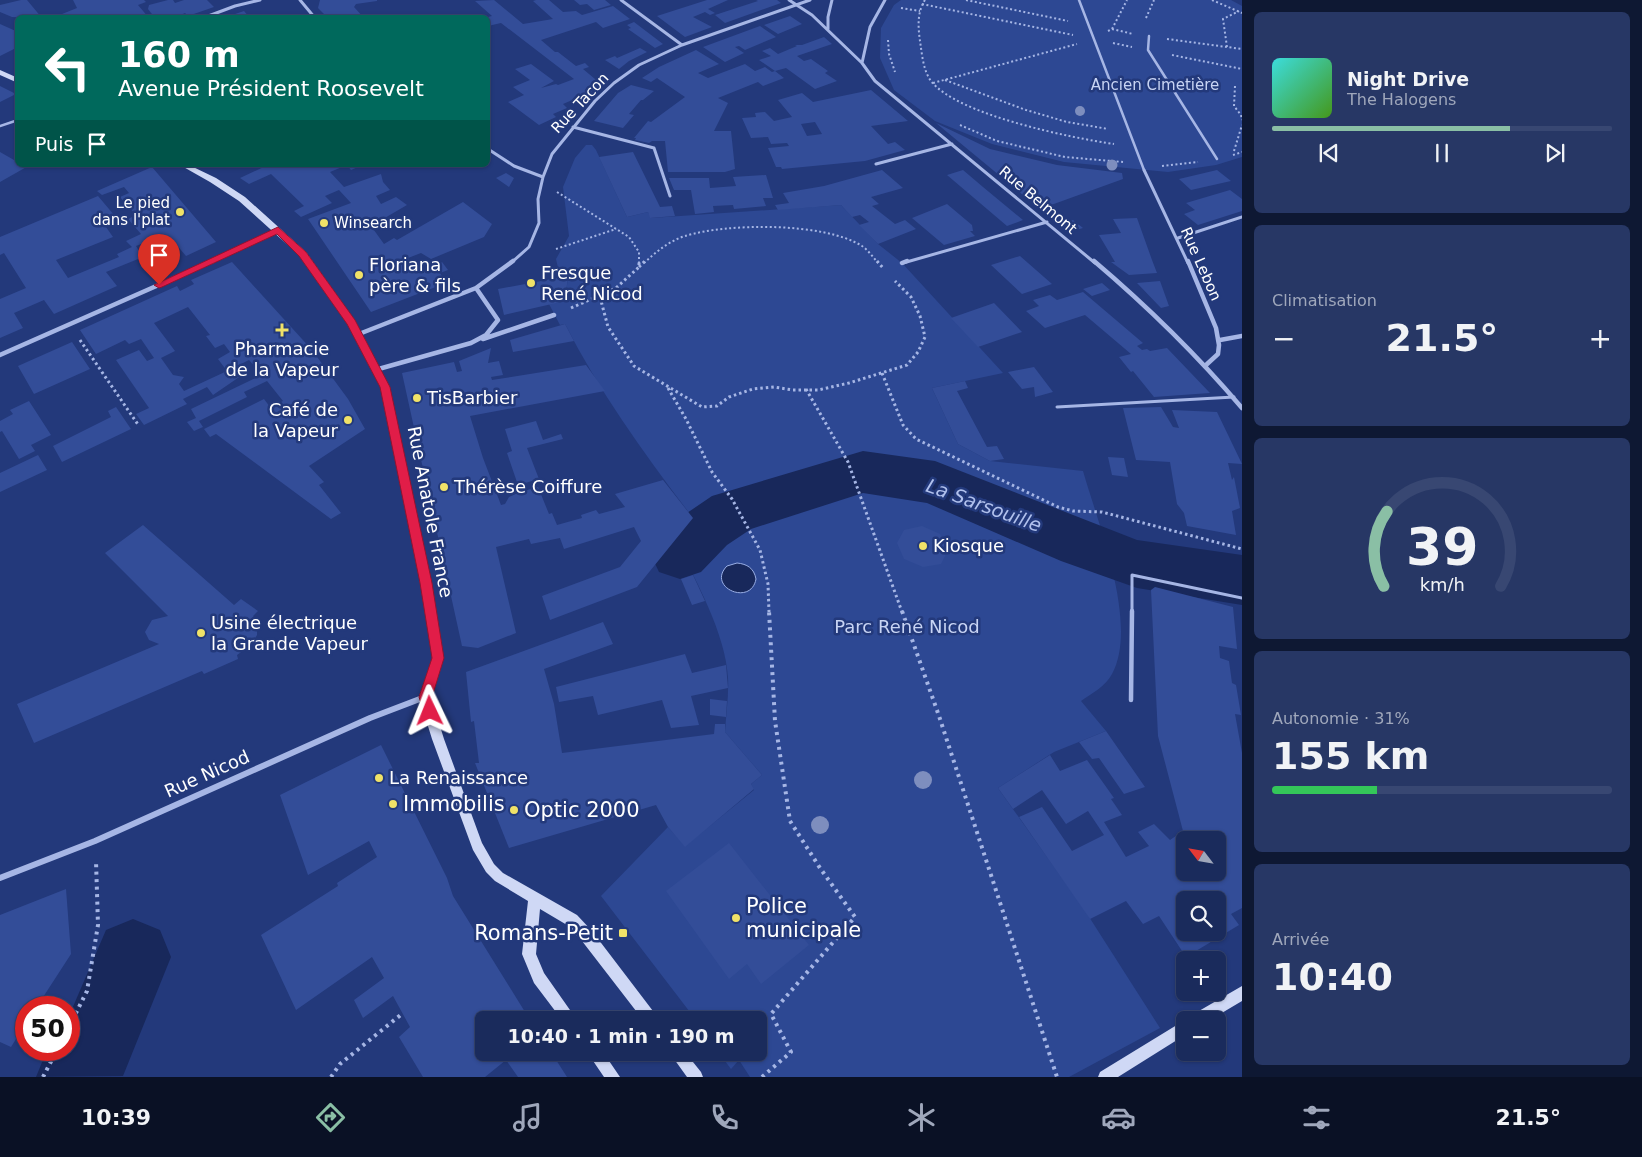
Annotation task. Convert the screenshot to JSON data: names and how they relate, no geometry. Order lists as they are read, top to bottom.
{
  "streets": {
    "main road": ["Rue Anatole France"],
    "street": [
      "Rue Tacon",
      "Rue Belmont",
      "Rue Lebon",
      "Rue Nicod"
    ]
  },
  "crossings": [
    ["Rue Tacon", "Rue Belmont"],
    ["Rue Tacon", "Rue Anatole France"],
    ["Rue Anatole France", "Rue Nicod"]
  ],
  "water": ["La Sarsouille"],
  "parks": ["Ancien Cimetière", "Parc René Nicod"],
  "places": {
    "other": [
      "Le pied dans l'plat",
      "Winsearch",
      "Floriana père & fils",
      "Fresque René Nicod",
      "TisBarbier",
      "Café de la Vapeur",
      "Thérèse Coiffure",
      "Kiosque",
      "Usine électrique la Grande Vapeur",
      "La Renaissance",
      "Immobilis",
      "Optic 2000",
      "Police municipale"
    ],
    "health": ["Pharmacie de la Vapeur"],
    "transit": ["Romans-Petit"]
  },
  "north": "top left",
  "page": {
    "turn": ["160 m", "Avenue Président Roosevelt"],
    "song": ["Night Drive", "The Halogens"],
    "then": "Puis",
    "tile": [
      "Climatisation",
      ["Autonomie · 31%", "155 km"],
      ["Arrivée", "10:40"]
    ],
    "heat": ["−", "21.5°", "+"],
    "map_buttons": ["+", "−"],
    "limit": "50",
    "trip": "10:40 · 1 min · 190 m",
    "tabs": ["10:39", "21.5°"],
    "gauge": ["39", "km/h"]
  }
}
